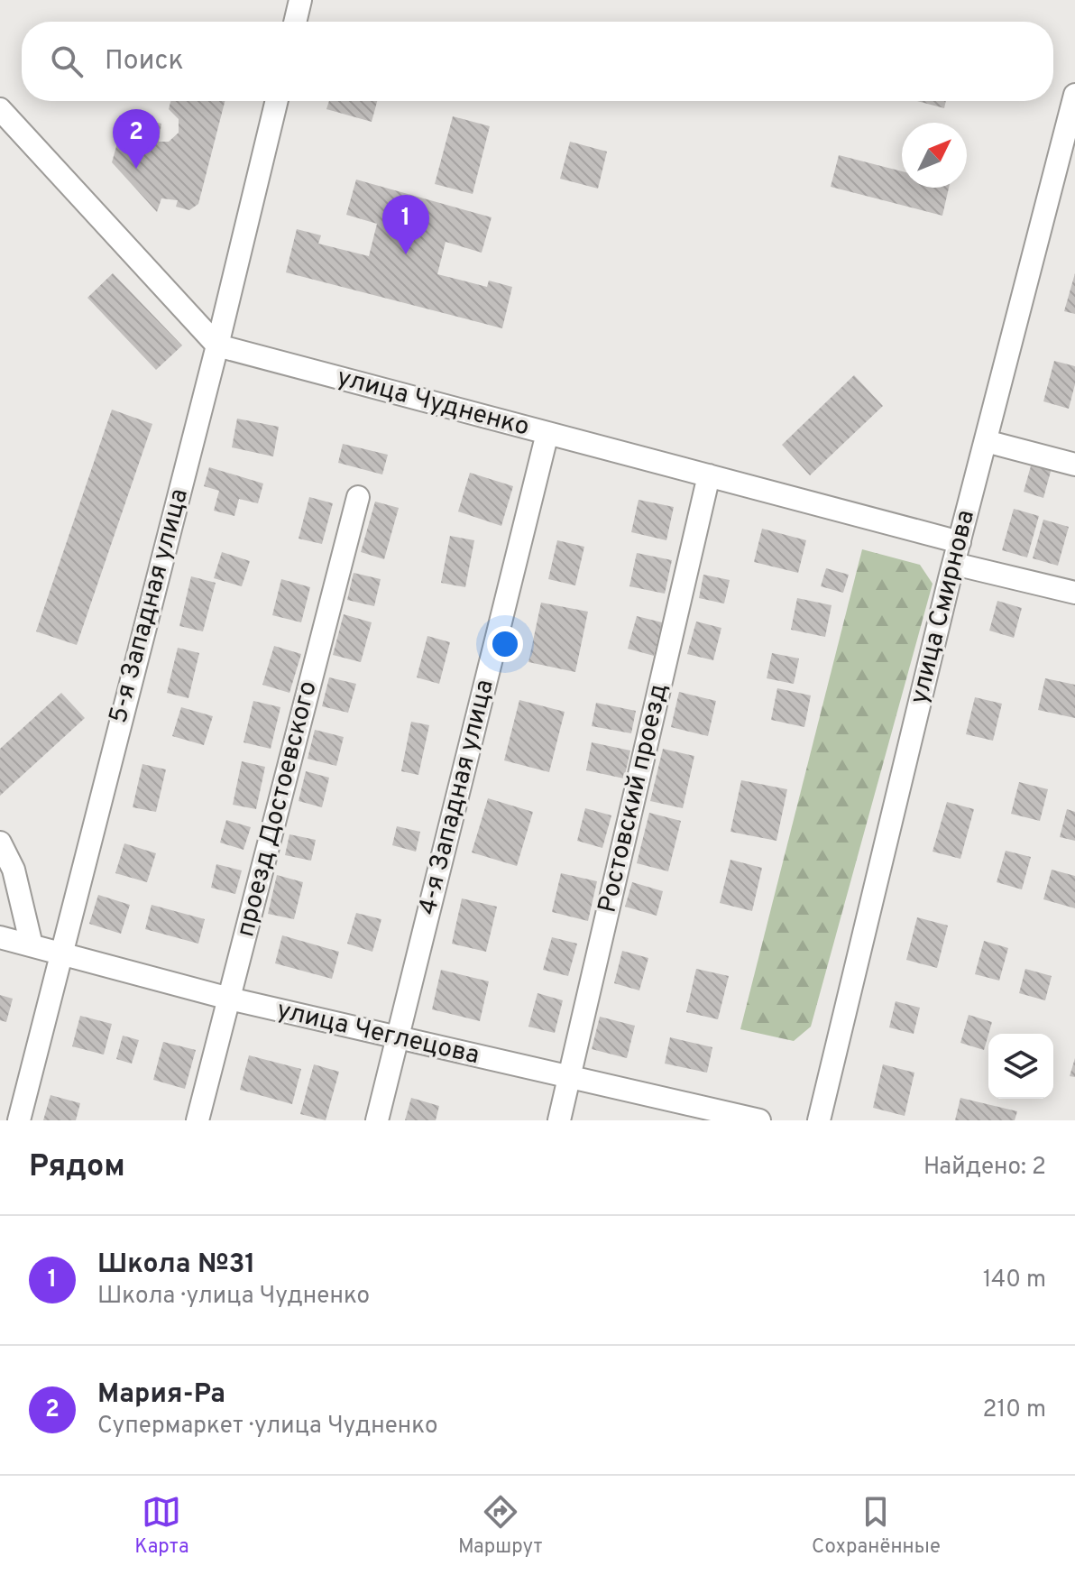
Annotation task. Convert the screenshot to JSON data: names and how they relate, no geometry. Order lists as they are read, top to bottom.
{
  "streets": {
    "street": [
      "улица Чудненко",
      "5-я Западная улица",
      "улица Смирнова",
      "4-я Западная улица",
      "Ростовский проезд",
      "проезд Достоевского",
      "улица Чеглецова"
    ]
  },
  "crossings": [
    ["улица Чудненко", "5-я Западная улица"],
    ["улица Чудненко", "улица Смирнова"],
    ["улица Чудненко", "4-я Западная улица"],
    ["улица Чудненко", "Ростовский проезд"],
    ["5-я Западная улица", "улица Чеглецова"],
    ["4-я Западная улица", "улица Чеглецова"],
    ["Ростовский проезд", "улица Чеглецова"],
    ["проезд Достоевского", "улица Чеглецова"]
  ],
  "north": "top right",
  "page": {
    "search": "Поиск",
    "pins": ["2", "1"],
    "heading": ["Рядом", "Найдено: 2"],
    "list": [
      {
        "mark": "1",
        "name": "Школа №31",
        "note": "Школа · улица Чудненко",
        "value": "140 m"
      },
      {
        "mark": "2",
        "name": "Мария-Ра",
        "note": "Супермаркет · улица Чудненко",
        "value": "210 m"
      }
    ],
    "nav": ["Карта", "Маршрут", "Сохранённые"]
  }
}
